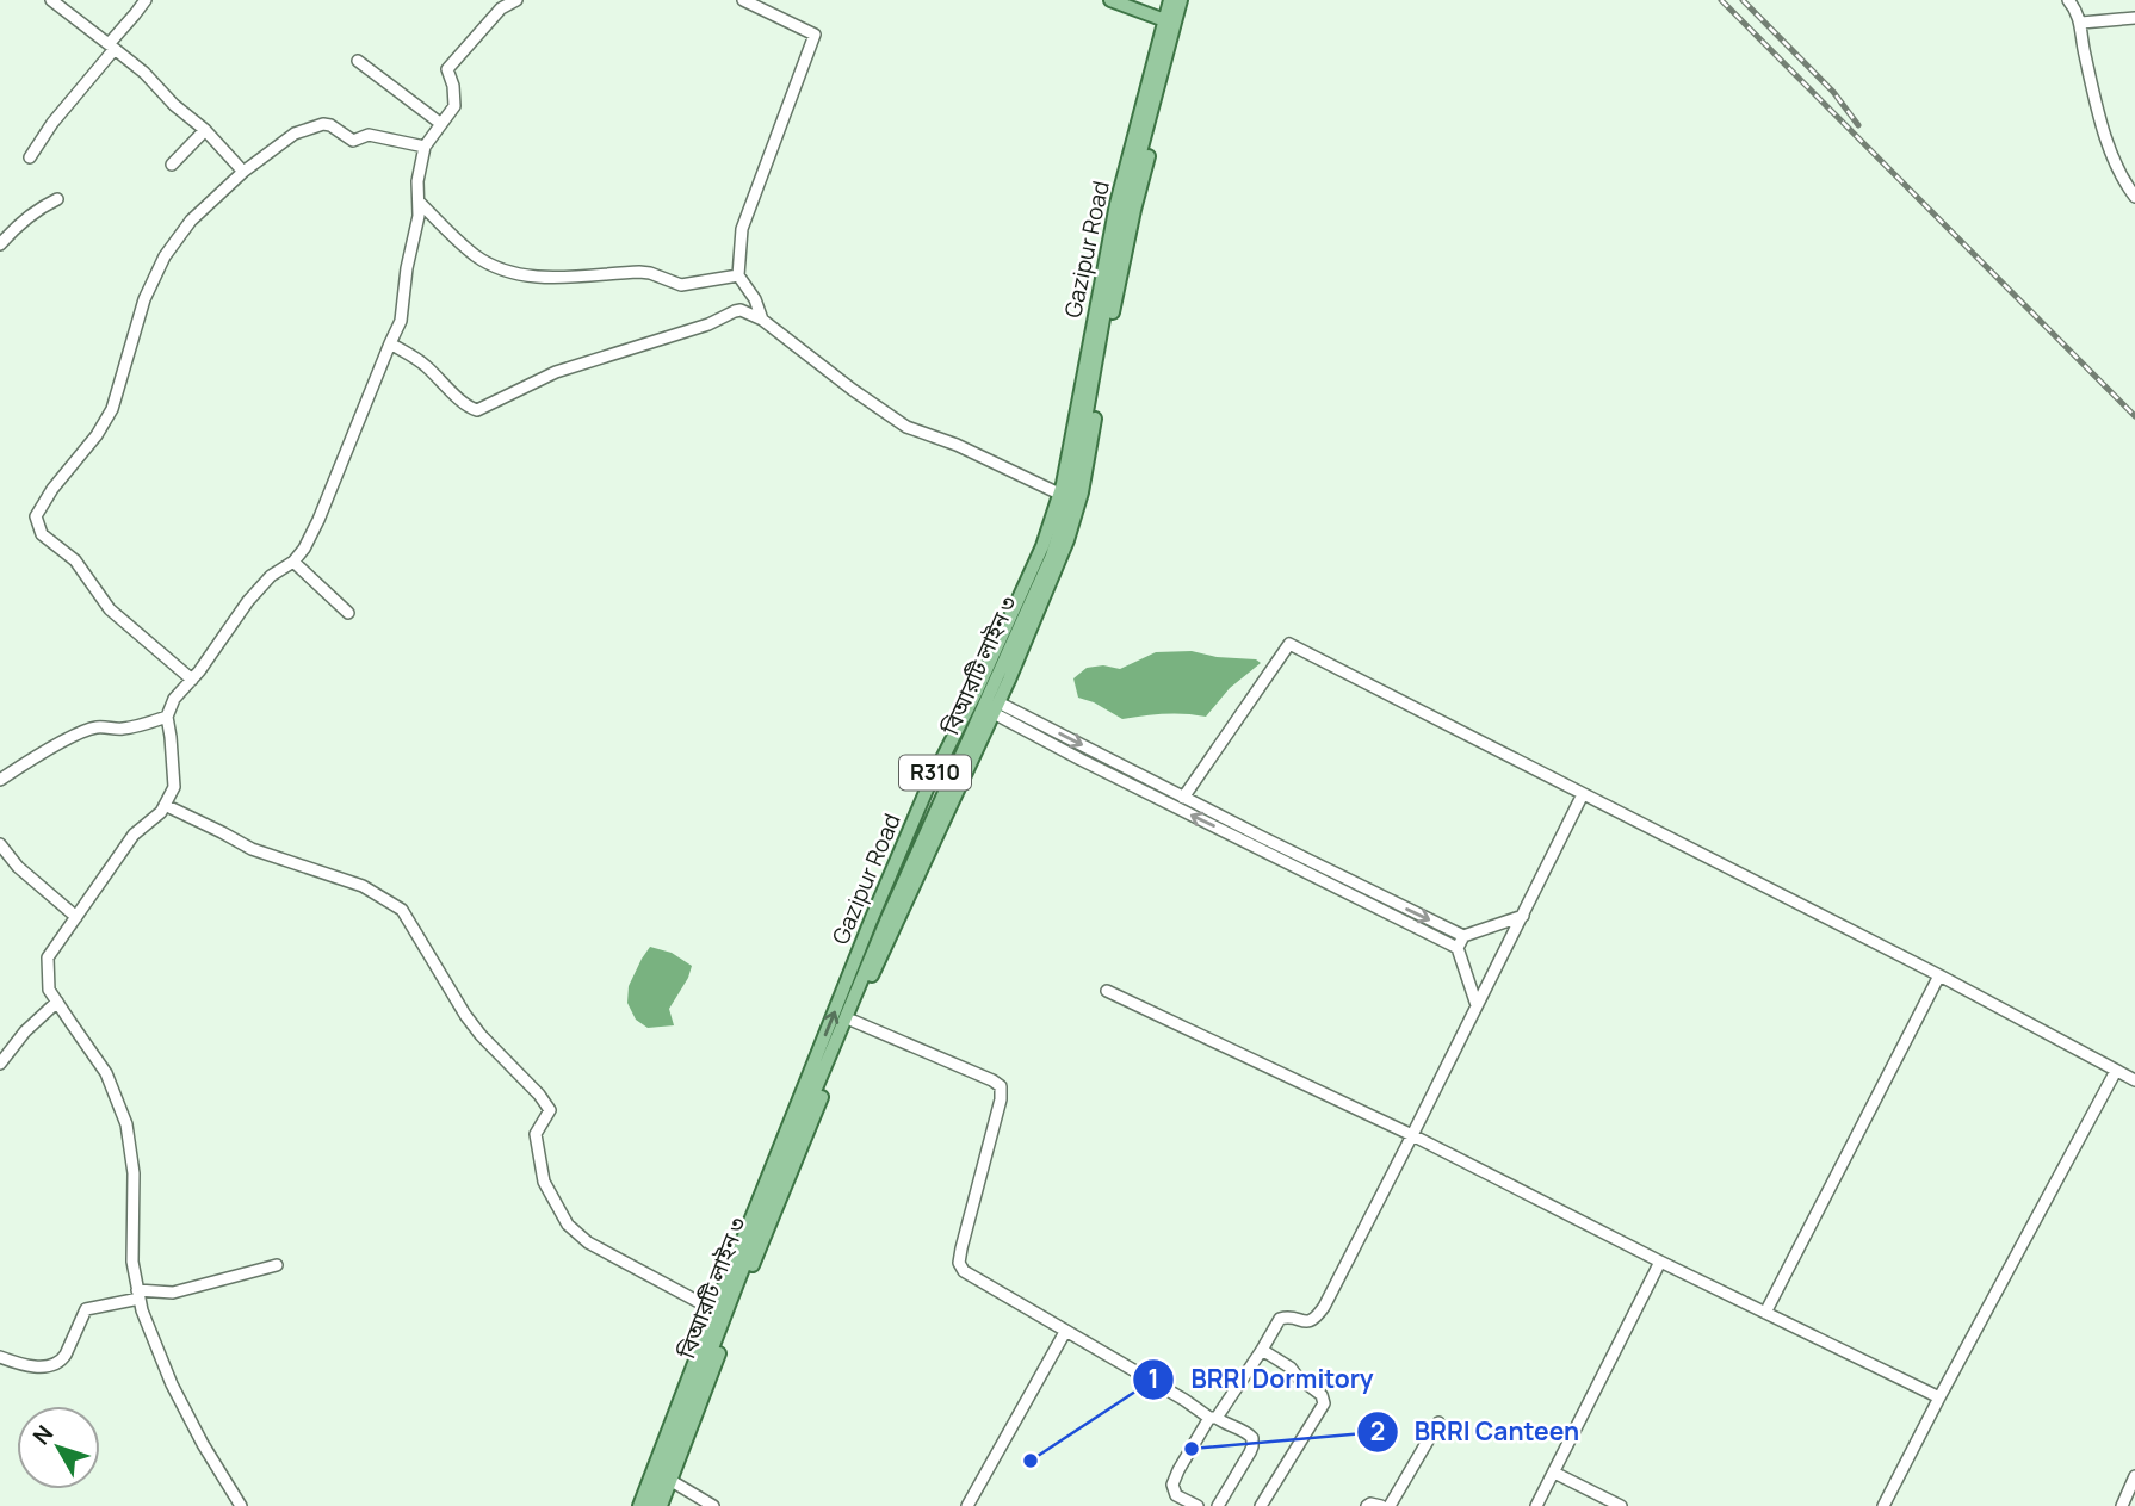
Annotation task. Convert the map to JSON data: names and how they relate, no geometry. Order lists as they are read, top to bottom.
{
  "streets": {
    "main road": ["Gazipur Road", "বিআরটি লাইন ৩", "R310"]
  },
  "crossings": [
    ["Gazipur Road", "বিআরটি লাইন ৩"],
    ["Gazipur Road", "R310"],
    ["বিআরটি লাইন ৩", "R310"]
  ],
  "places": ["BRRI Canteen", "BRRI Dormitory"],
  "north": "top left"
}
